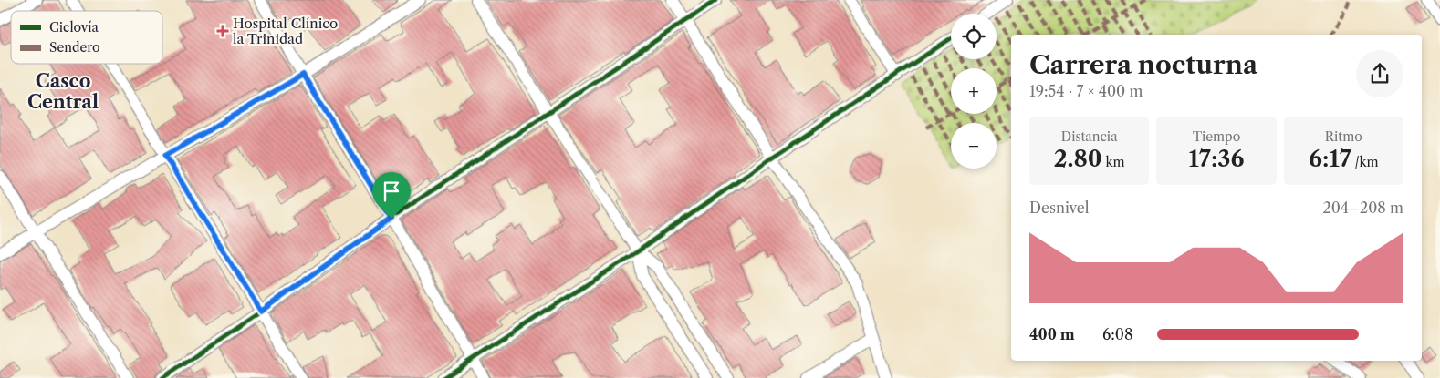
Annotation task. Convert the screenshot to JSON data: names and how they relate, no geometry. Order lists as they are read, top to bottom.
{
  "districts": ["Casco Central"],
  "places": {
    "health": ["Hospital Clínico la Trinidad"]
  },
  "legend": ["Ciclovía", "Sendero"],
  "page": {
    "map_buttons": ["+", "−"],
    "heading": ["Carrera nocturna", "19:54 · 7 × 400 m"],
    "stats": [
      ["Distancia", "2.80 km"],
      ["Tiempo", "17:36"],
      ["Ritmo", "6:17 /km"]
    ],
    "chart": ["Desnivel", "204–208 m"],
    "list": [
      {
        "name": "400 m",
        "note": "6:08"
      }
    ]
  }
}
